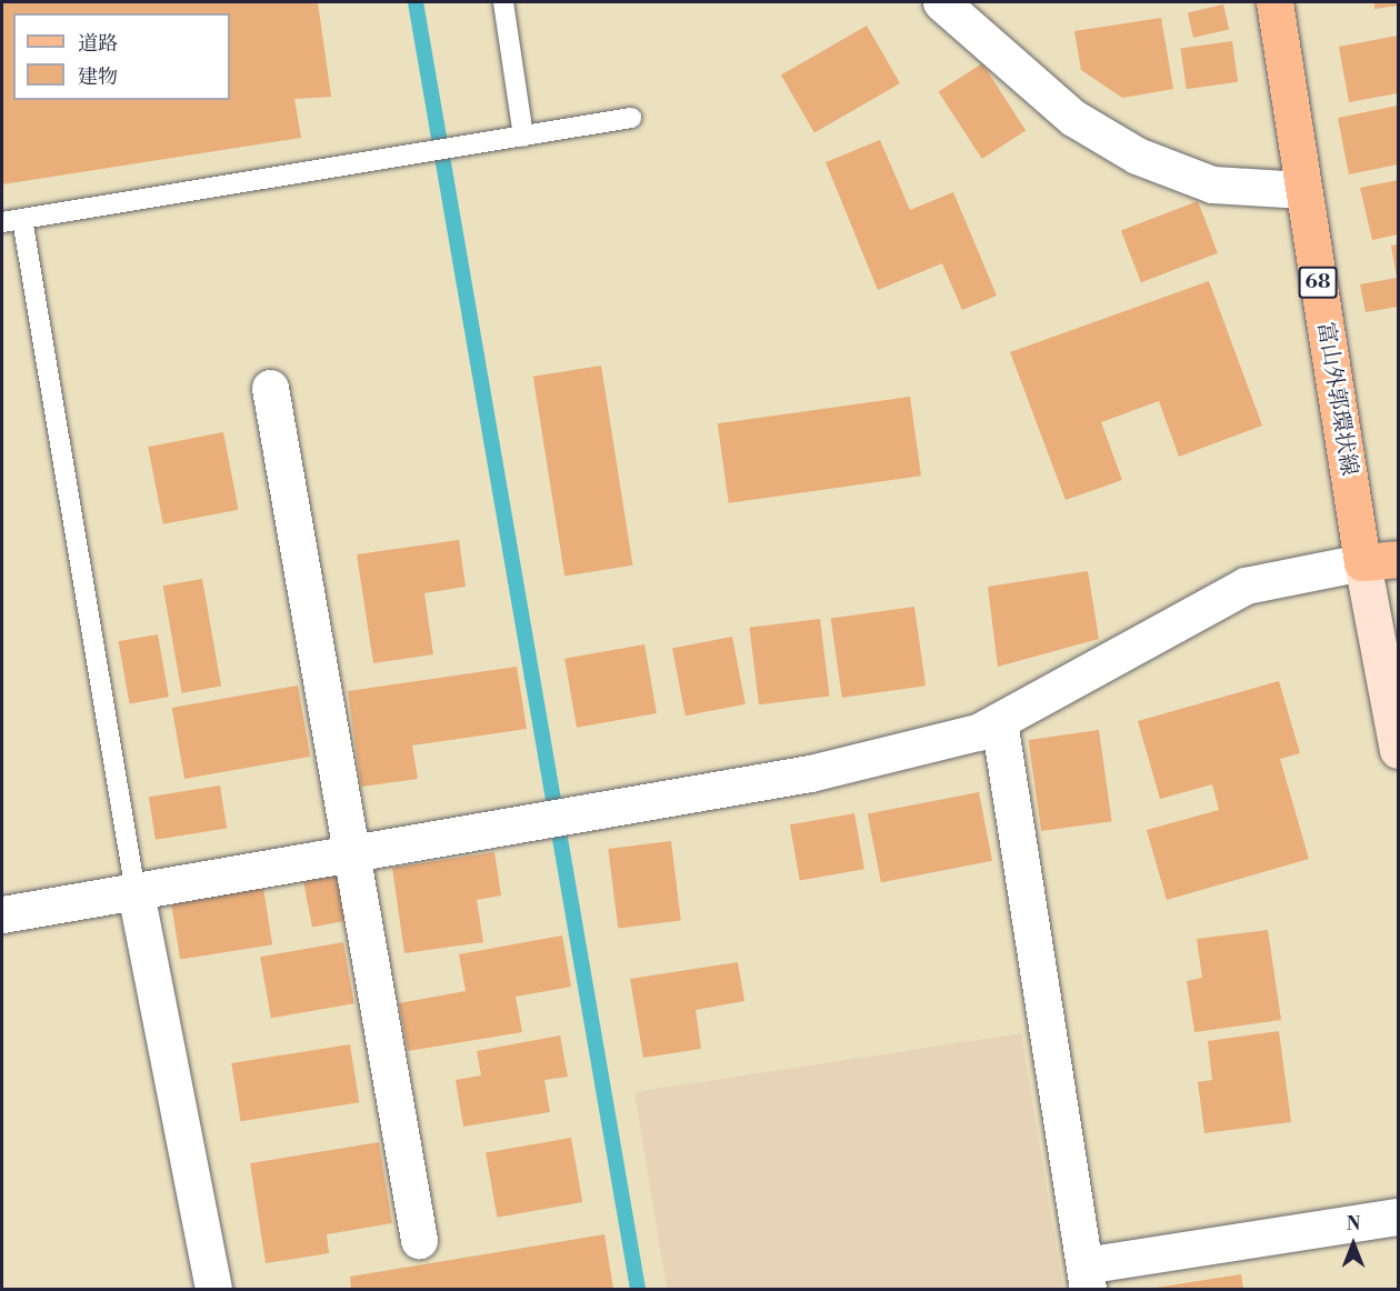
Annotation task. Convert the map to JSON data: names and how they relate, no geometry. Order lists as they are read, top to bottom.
{
  "streets": {
    "main road": ["68", "富山外郭環状線"]
  },
  "legend": ["道路", "建物"],
  "north": "top"
}
